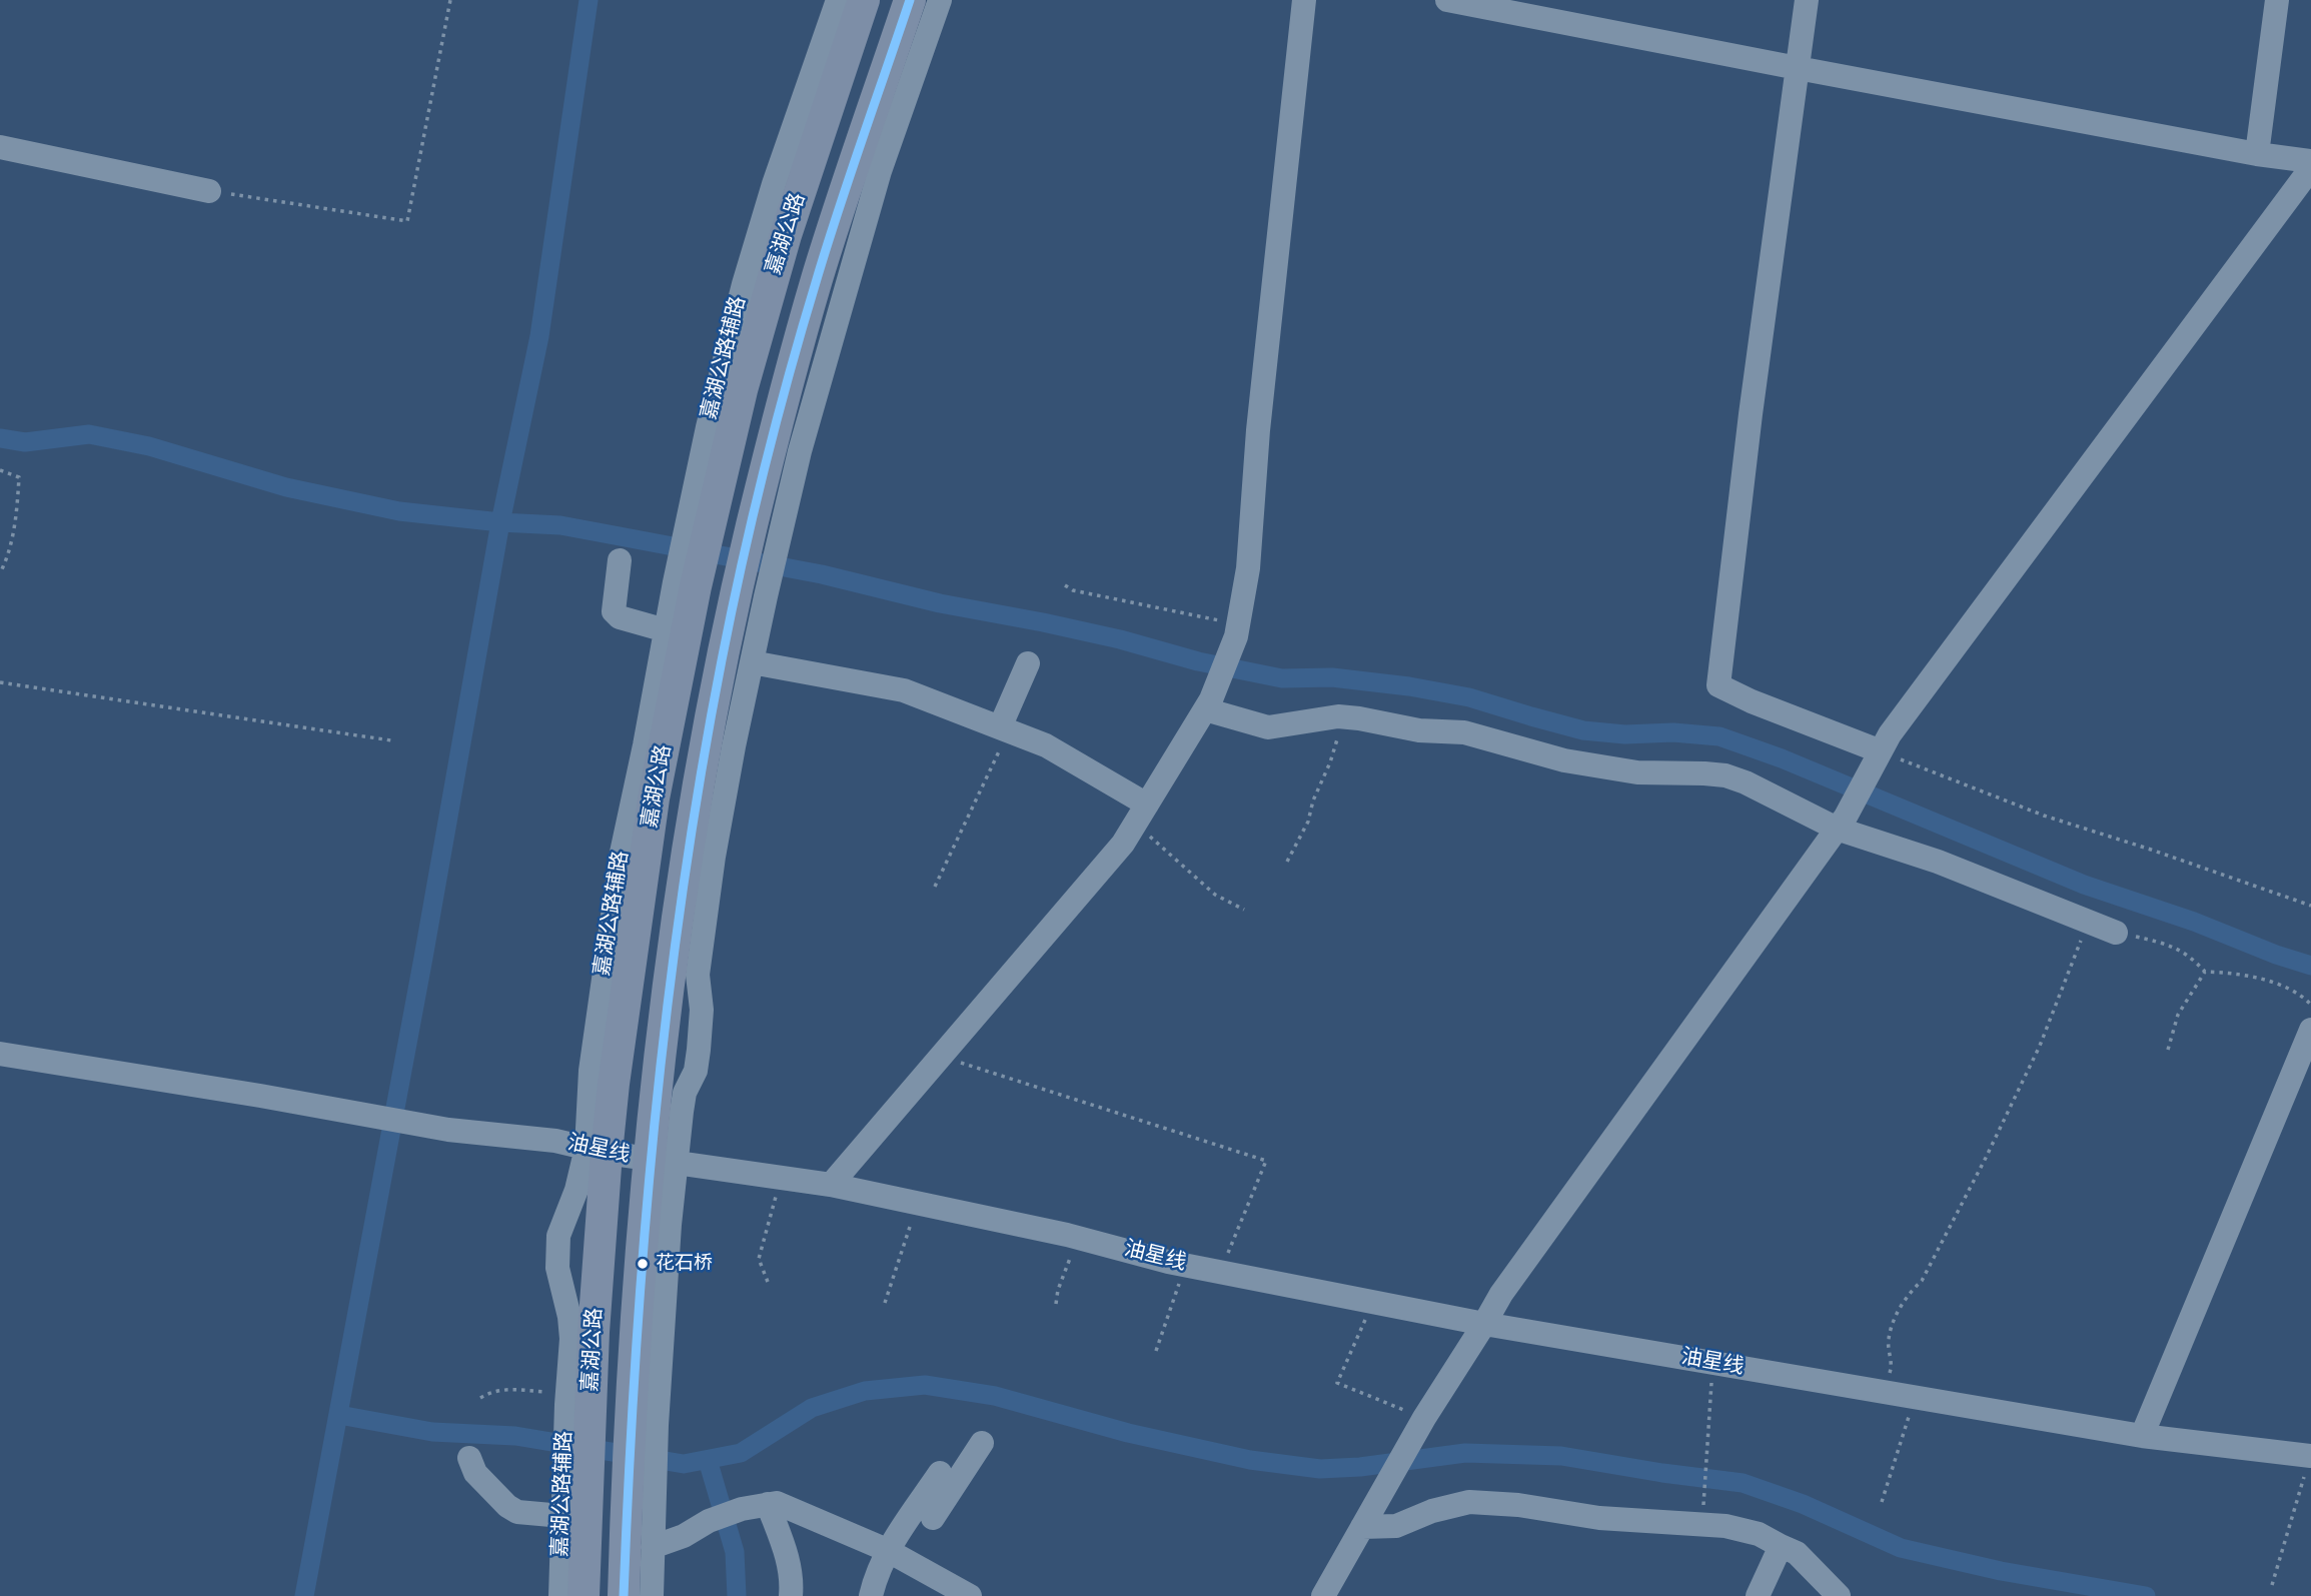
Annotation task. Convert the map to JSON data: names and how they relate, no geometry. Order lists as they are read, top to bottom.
{
  "streets": {
    "main road": ["嘉湖公路"],
    "street": ["嘉湖公路辅路", "油星线"]
  },
  "crossings": [
    ["嘉湖公路", "嘉湖公路辅路"],
    ["嘉湖公路", "油星线"],
    ["嘉湖公路辅路", "油星线"]
  ],
  "places": ["花石桥"]
}
